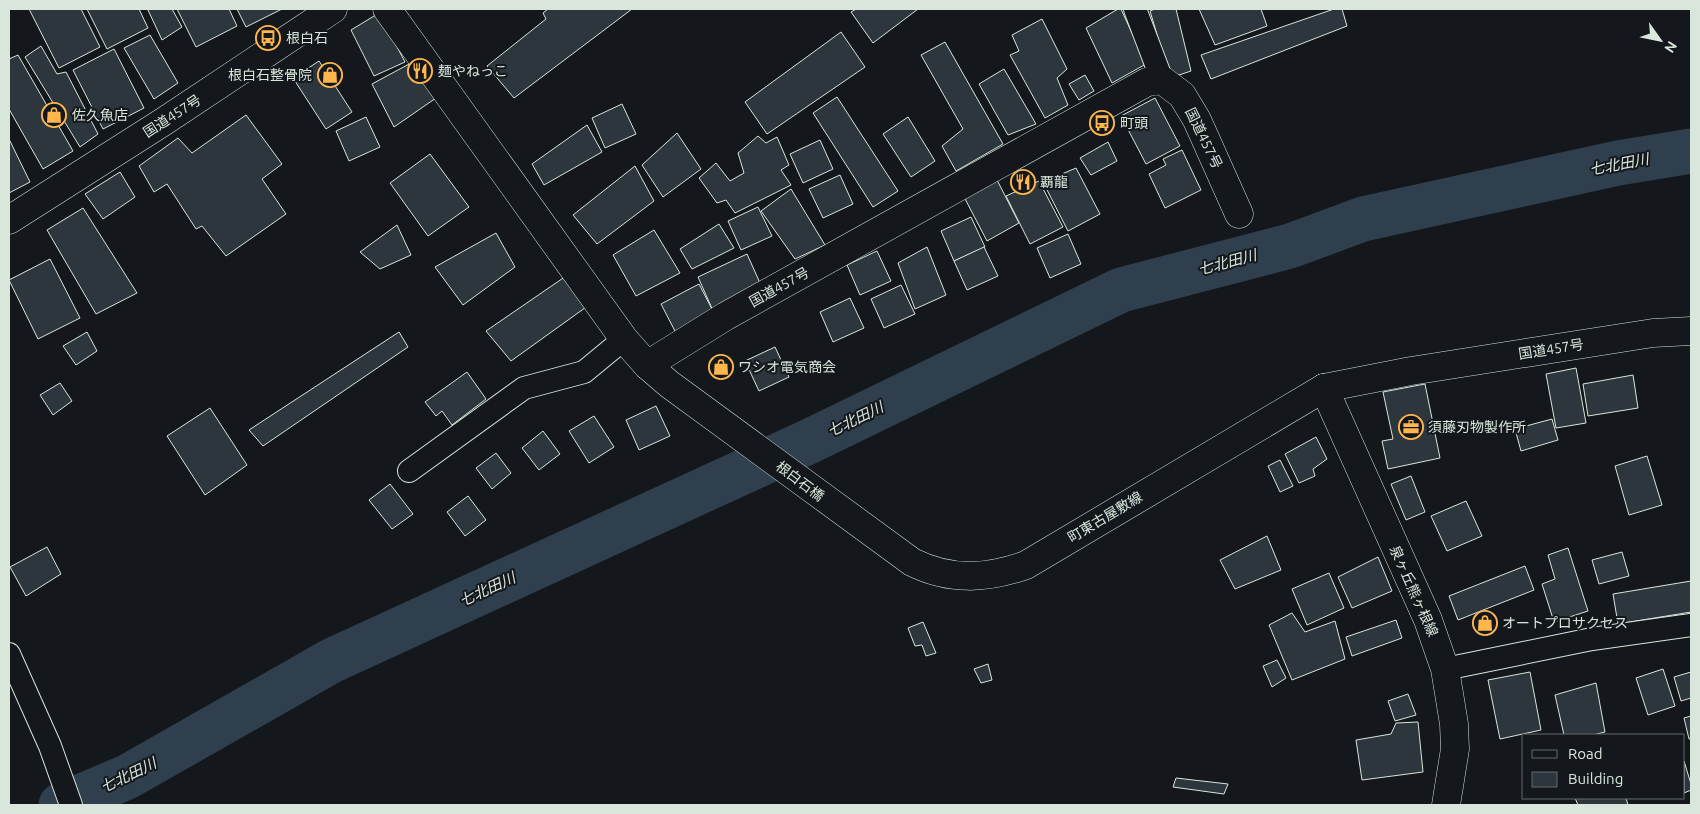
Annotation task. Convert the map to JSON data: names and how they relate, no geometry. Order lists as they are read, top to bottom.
{
  "streets": {
    "main road": [
      "国道457号",
      "根白石橋",
      "町東古屋敷線",
      "泉ヶ丘熊ヶ根線"
    ]
  },
  "crossings": [
    ["国道457号", "根白石橋"],
    ["国道457号", "町東古屋敷線"],
    ["国道457号", "泉ヶ丘熊ヶ根線"],
    ["根白石橋", "町東古屋敷線"],
    ["町東古屋敷線", "泉ヶ丘熊ヶ根線"]
  ],
  "water": ["七北田川"],
  "places": {
    "bus stop": ["根白石", "町頭"],
    "restaurant": ["麺やねっこ", "覇龍"],
    "shop": [
      "根白石整骨院",
      "佐久魚店",
      "ワシオ電気商会",
      "オートプロサクセス"
    ],
    "office": ["須藤刃物製作所"]
  },
  "legend": ["Road", "Building"],
  "north": "bottom right"
}
